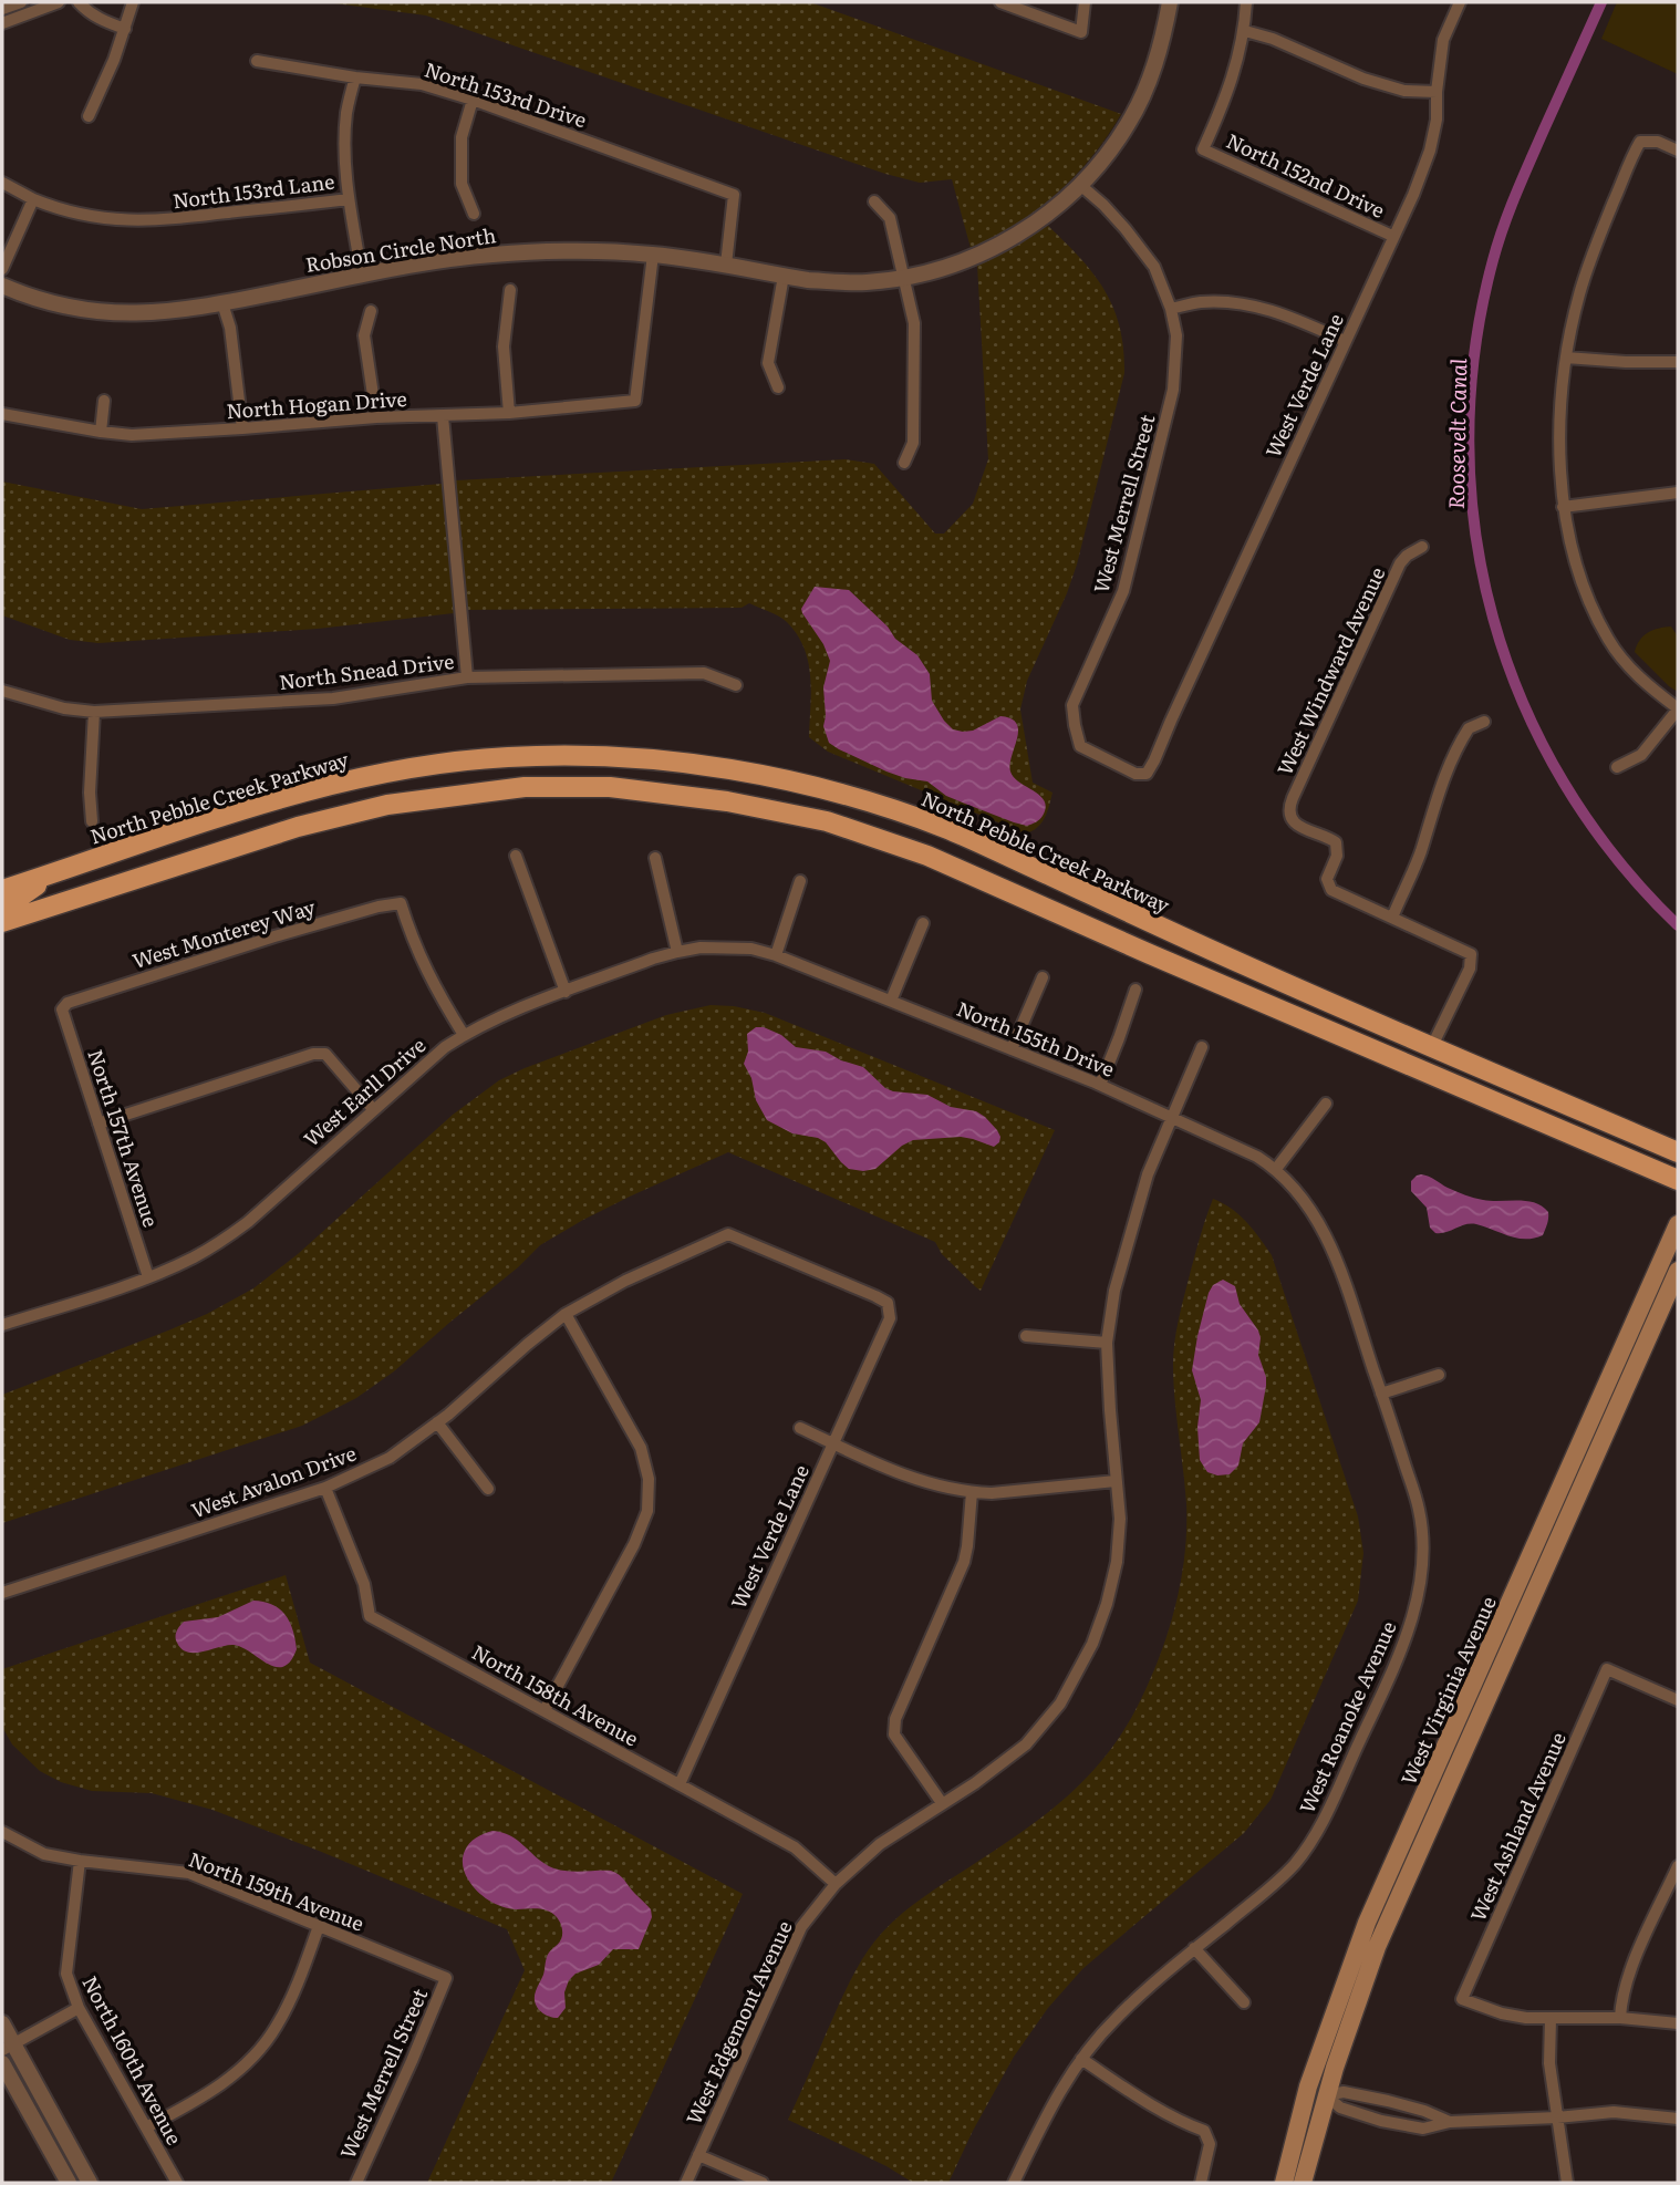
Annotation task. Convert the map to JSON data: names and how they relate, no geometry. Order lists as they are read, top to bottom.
{
  "streets": {
    "main road": ["North Pebble Creek Parkway", "West Virginia Avenue"],
    "street": [
      "North 153rd Drive",
      "North 152nd Drive",
      "North 153rd Lane",
      "Robson Circle North",
      "West Verde Lane",
      "North Hogan Drive",
      "West Merrell Street",
      "North Snead Drive",
      "West Windward Avenue",
      "West Monterey Way",
      "North 155th Drive",
      "West Earll Drive",
      "North 157th Avenue",
      "West Avalon Drive",
      "North 158th Avenue",
      "West Roanoke Avenue",
      "West Ashland Avenue",
      "North 159th Avenue",
      "West Edgemont Avenue",
      "North 160th Avenue"
    ]
  },
  "crossings": [
    ["North 153rd Drive", "Robson Circle North"],
    ["North 152nd Drive", "West Verde Lane"],
    ["Robson Circle North", "North Hogan Drive"],
    ["Robson Circle North", "West Merrell Street"],
    ["West Verde Lane", "West Merrell Street"],
    ["West Verde Lane", "West Avalon Drive"],
    ["West Verde Lane", "North 158th Avenue"],
    ["West Merrell Street", "North 159th Avenue"],
    ["West Monterey Way", "West Earll Drive"],
    ["West Monterey Way", "North 157th Avenue"],
    ["North 155th Drive", "West Earll Drive"],
    ["North 155th Drive", "West Roanoke Avenue"],
    ["North 155th Drive", "West Edgemont Avenue"],
    ["West Earll Drive", "North 157th Avenue"],
    ["West Avalon Drive", "North 158th Avenue"],
    ["North 158th Avenue", "West Edgemont Avenue"],
    ["North 159th Avenue", "North 160th Avenue"]
  ],
  "water": ["Roosevelt Canal"]
}
